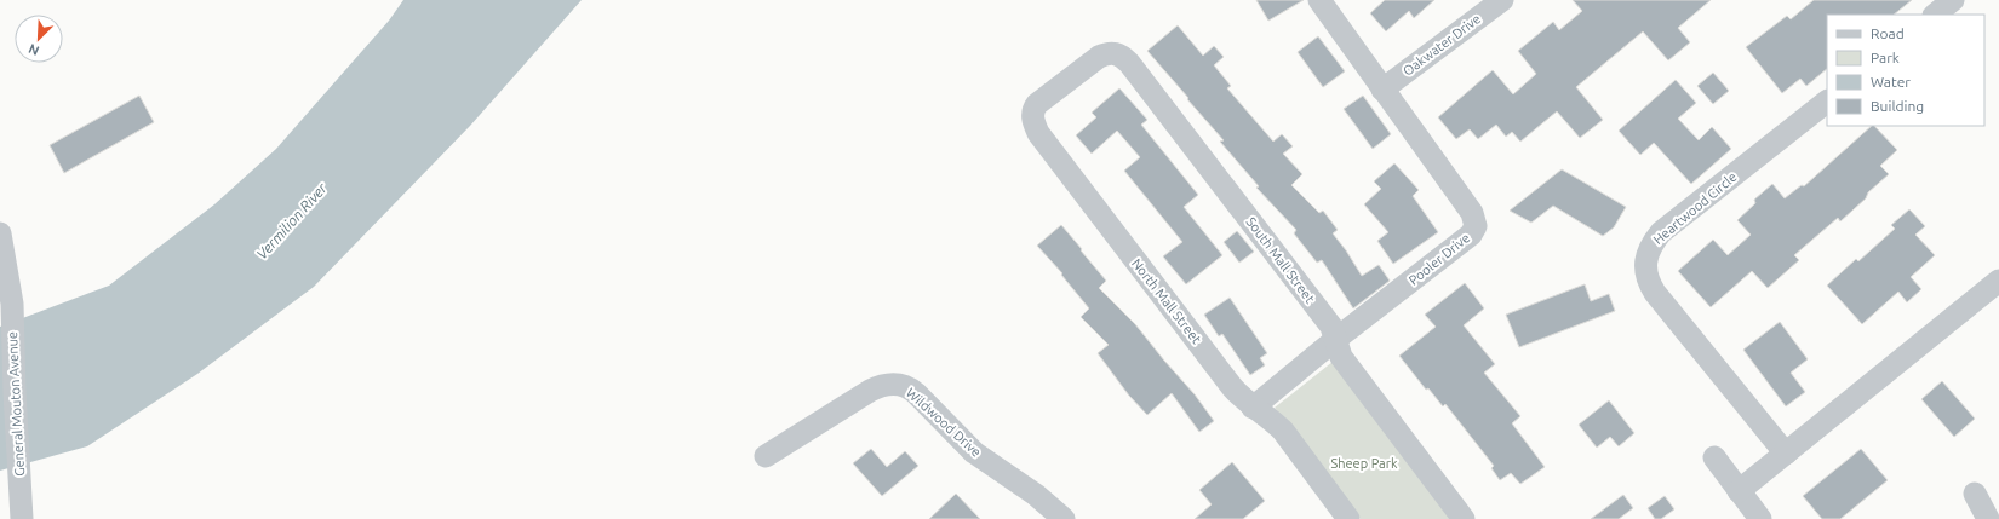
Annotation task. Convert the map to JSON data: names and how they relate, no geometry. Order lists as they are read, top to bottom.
{
  "streets": {
    "street": [
      "Oakwater Drive",
      "Heartwood Circle",
      "Pooler Drive",
      "South Mall Street",
      "North Mall Street",
      "General Mouton Avenue",
      "Wildwood Drive"
    ]
  },
  "crossings": [
    ["Oakwater Drive", "Pooler Drive"],
    ["Pooler Drive", "South Mall Street"],
    ["Pooler Drive", "North Mall Street"],
    ["South Mall Street", "North Mall Street"]
  ],
  "water": ["Vermilion River"],
  "parks": ["Sheep Park"],
  "legend": [
    "Road",
    "Park",
    "Water",
    "Building"
  ],
  "north": "bottom left"
}
